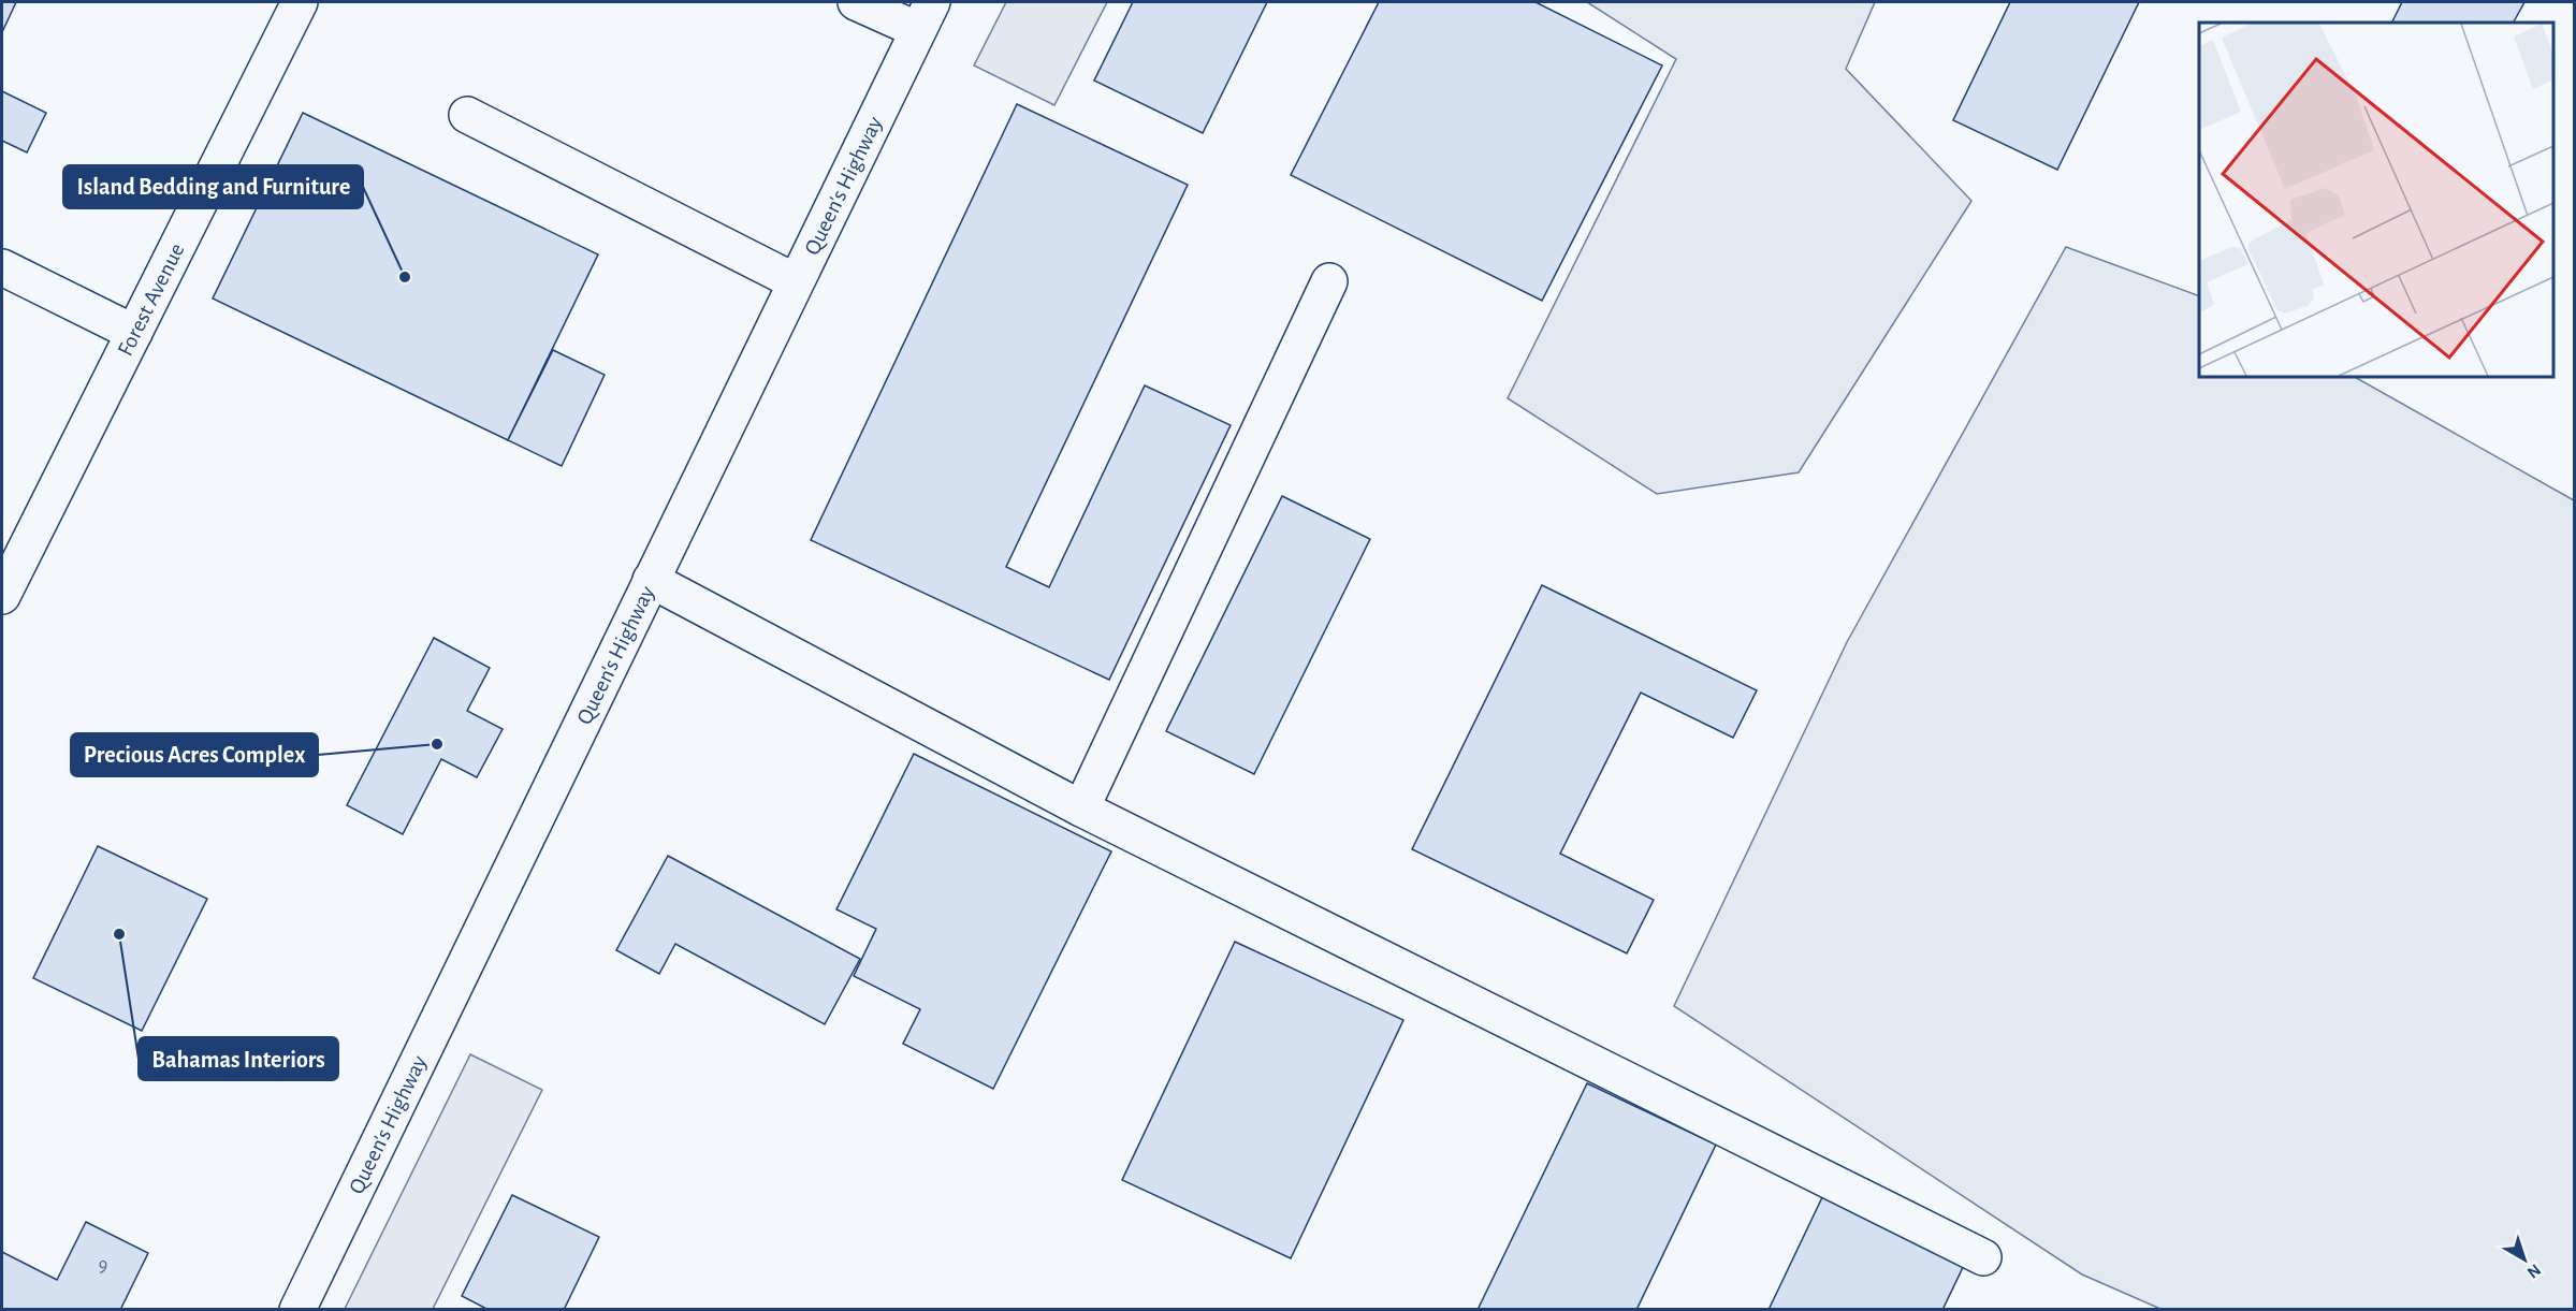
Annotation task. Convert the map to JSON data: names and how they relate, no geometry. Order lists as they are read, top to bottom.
{
  "streets": {
    "street": ["Queen's Highway", "Forest Avenue"]
  },
  "places": ["Island Bedding and Furniture", "Precious Acres Complex", "Bahamas Interiors"],
  "house_numbers": ["9"],
  "north": "bottom right"
}
